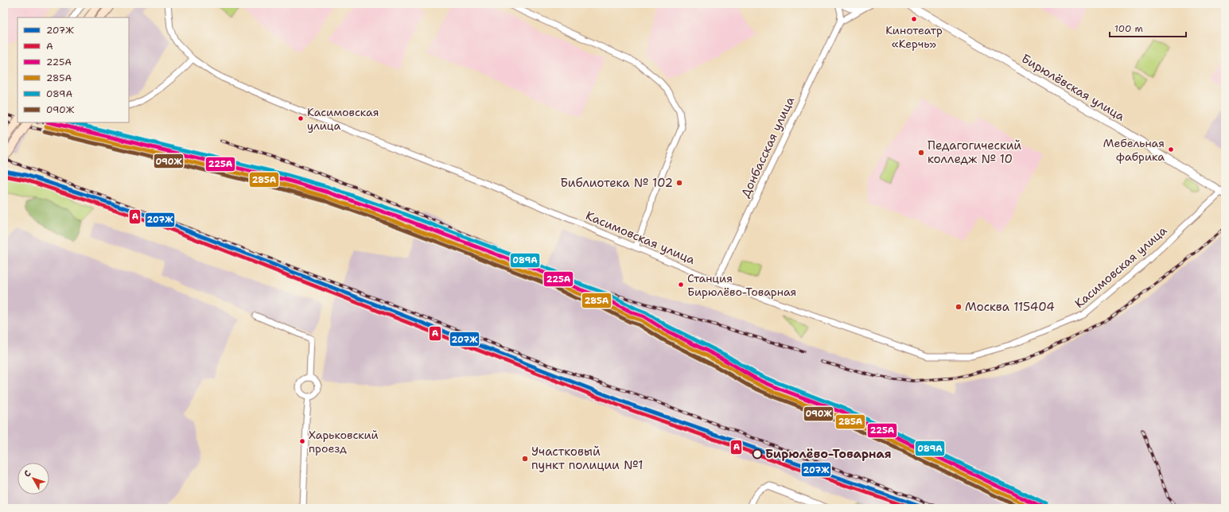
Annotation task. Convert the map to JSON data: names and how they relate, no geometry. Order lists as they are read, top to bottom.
{
  "streets": {
    "street": ["Бирюлёвская улица", "Донбасская улица", "Касимовская улица"]
  },
  "crossings": [
    ["Бирюлёвская улица", "Касимовская улица"],
    ["Донбасская улица", "Касимовская улица"]
  ],
  "places": [
    "Кинотеатр «Керчь»",
    "Касимовская улица",
    "Мебельная фабрика",
    "Педагогический колледж № 10",
    "Библиотека № 102",
    "Станция Бирюлёво-Товарная",
    "Москва 115404",
    "Харьковский проезд",
    "Бирюлёво-Товарная",
    "Участковый пункт полиции №1"
  ],
  "lines": [
    "transit line 225А",
    "transit line 089А",
    "transit line 285А",
    "transit line 090Ж",
    "transit line 207Ж",
    "transit line A"
  ],
  "legend": [
    "207Ж",
    "A",
    "225А",
    "285А",
    "089А",
    "090Ж"
  ],
  "scale_bar": "100 m",
  "north": "top left"
}
